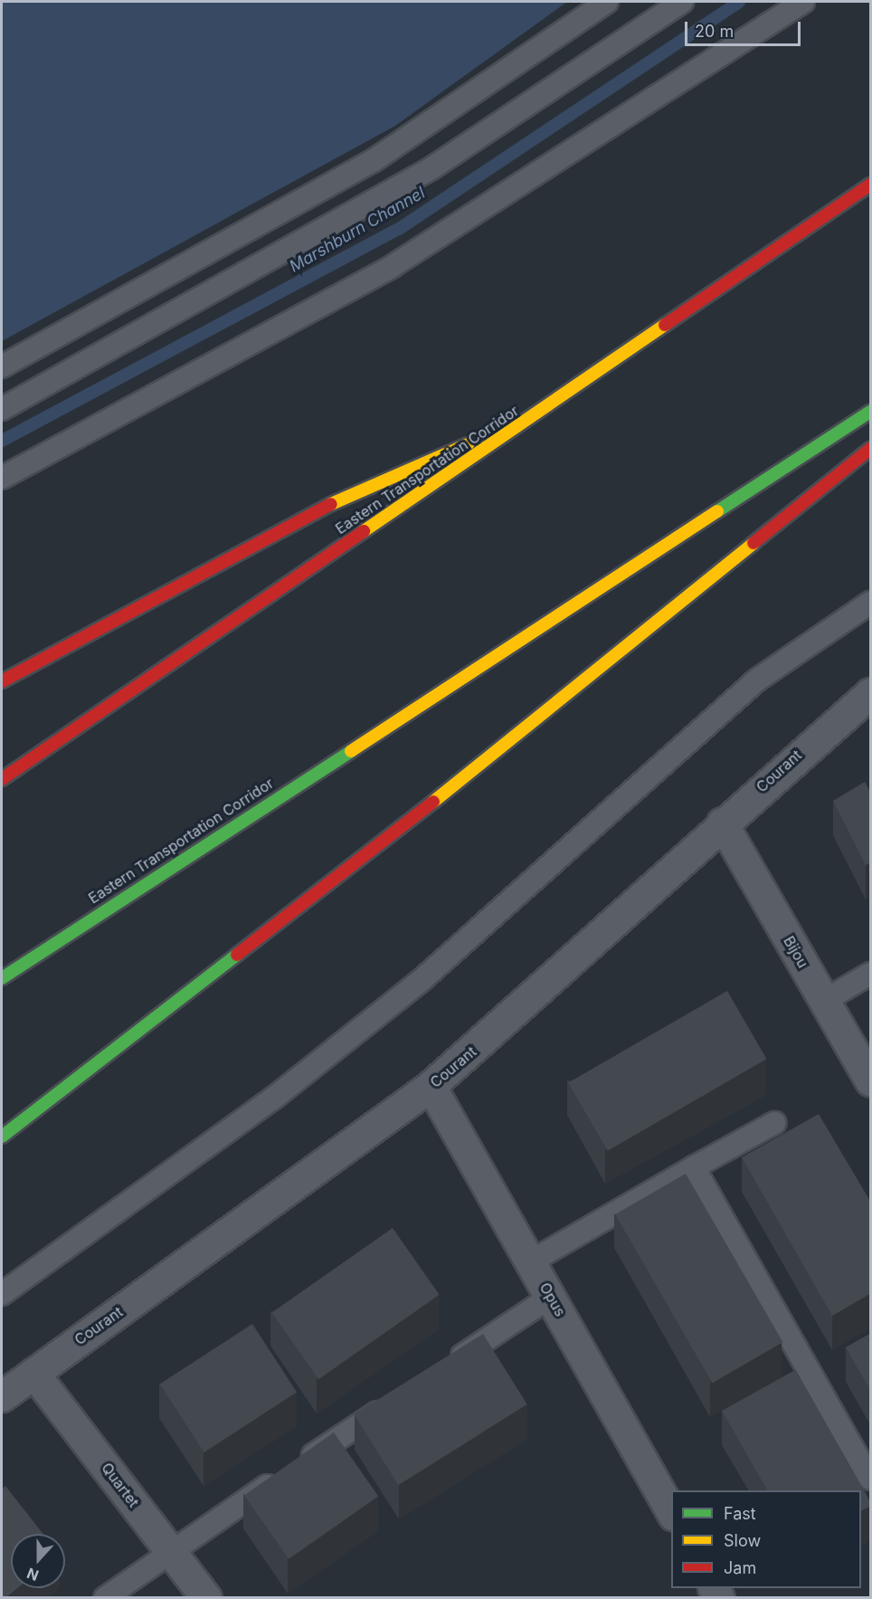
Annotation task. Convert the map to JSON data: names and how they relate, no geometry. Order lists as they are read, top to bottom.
{
  "streets": {
    "highway": ["Eastern Transportation Corridor"],
    "street": [
      "Courant",
      "Bijou",
      "Opus",
      "Quartet"
    ]
  },
  "crossings": [
    ["Courant", "Bijou"],
    ["Courant", "Opus"],
    ["Courant", "Quartet"]
  ],
  "water": ["Marshburn Channel"],
  "legend": ["Fast", "Slow", "Jam"],
  "scale_bar": "20 m",
  "north": "bottom"
}
